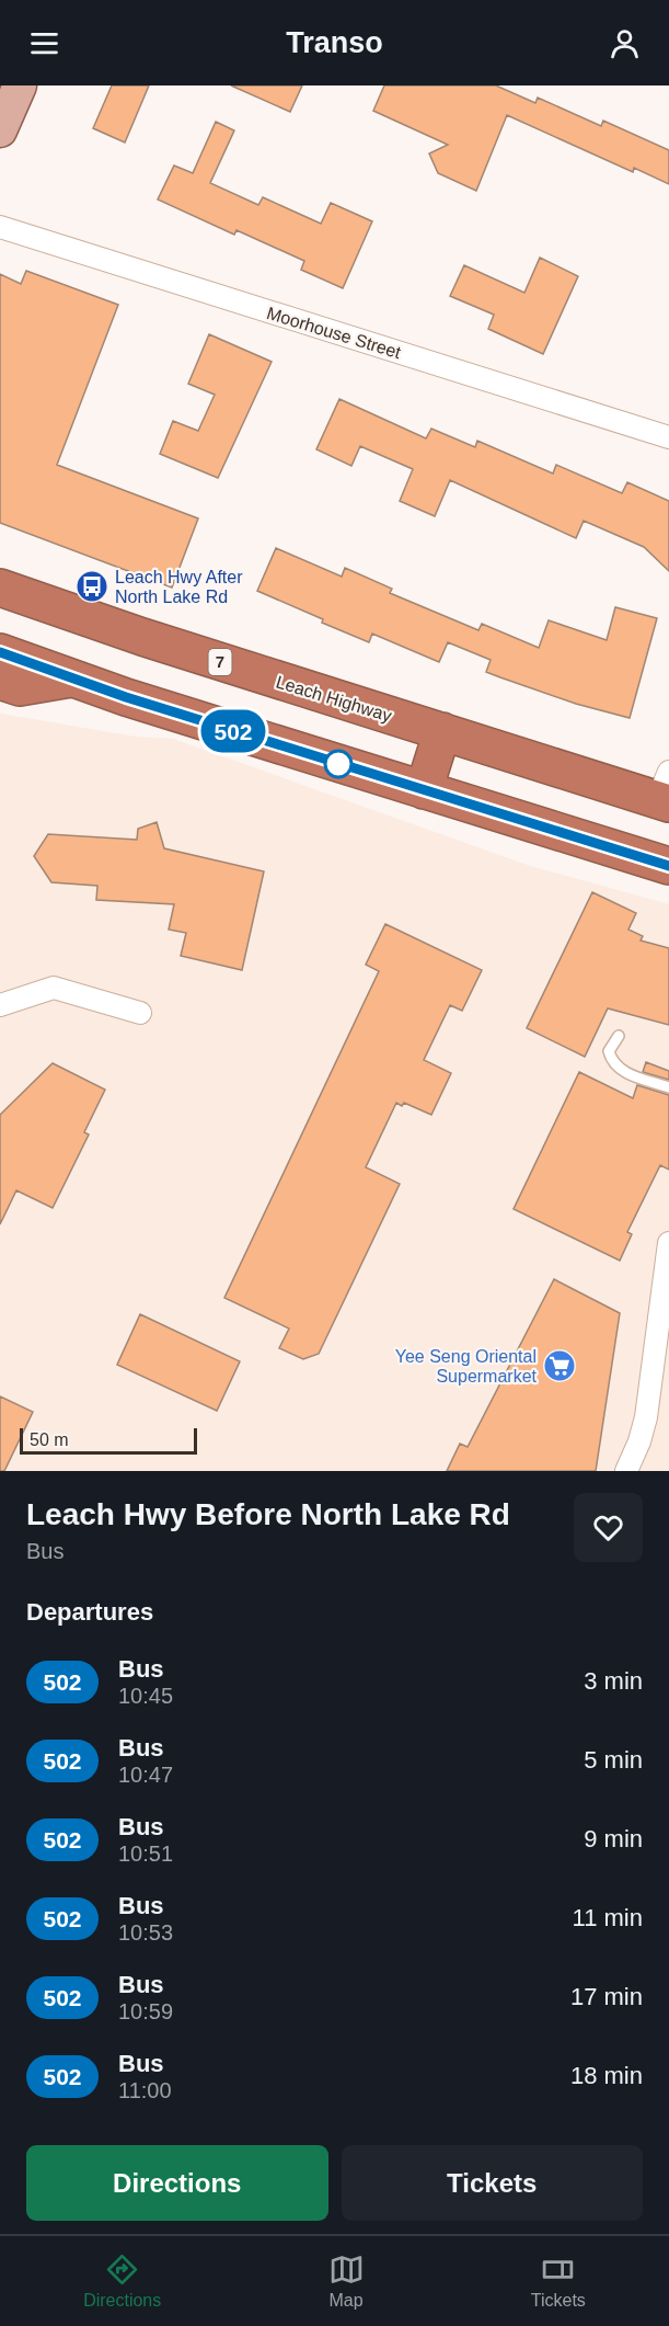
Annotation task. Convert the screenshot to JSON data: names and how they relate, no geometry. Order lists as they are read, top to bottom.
{
  "streets": {
    "highway": ["7", "Leach Highway"],
    "street": ["Moorhouse Street"]
  },
  "places": {
    "bus stop": ["Leach Hwy After North Lake Rd"],
    "supermarket": ["Yee Seng Oriental Supermarket"]
  },
  "lines": ["bus line 502"],
  "scale_bar": "50 m",
  "page": {
    "header": "Transo",
    "on_map": "502",
    "scale": "50 m",
    "heading": [
      ["Leach Hwy Before North Lake Rd", "Bus"],
      "Departures"
    ],
    "list": [
      {
        "mark": "502",
        "name": "Bus",
        "note": "10:45",
        "value": "3 min"
      },
      {
        "mark": "502",
        "name": "Bus",
        "note": "10:47",
        "value": "5 min"
      },
      {
        "mark": "502",
        "name": "Bus",
        "note": "10:51",
        "value": "9 min"
      },
      {
        "mark": "502",
        "name": "Bus",
        "note": "10:53",
        "value": "11 min"
      },
      {
        "mark": "502",
        "name": "Bus",
        "note": "10:59",
        "value": "17 min"
      },
      {
        "mark": "502",
        "name": "Bus",
        "note": "11:00",
        "value": "18 min"
      }
    ],
    "buttons": ["Directions", "Tickets"],
    "tabs": ["Directions", "Map", "Tickets"]
  }
}
